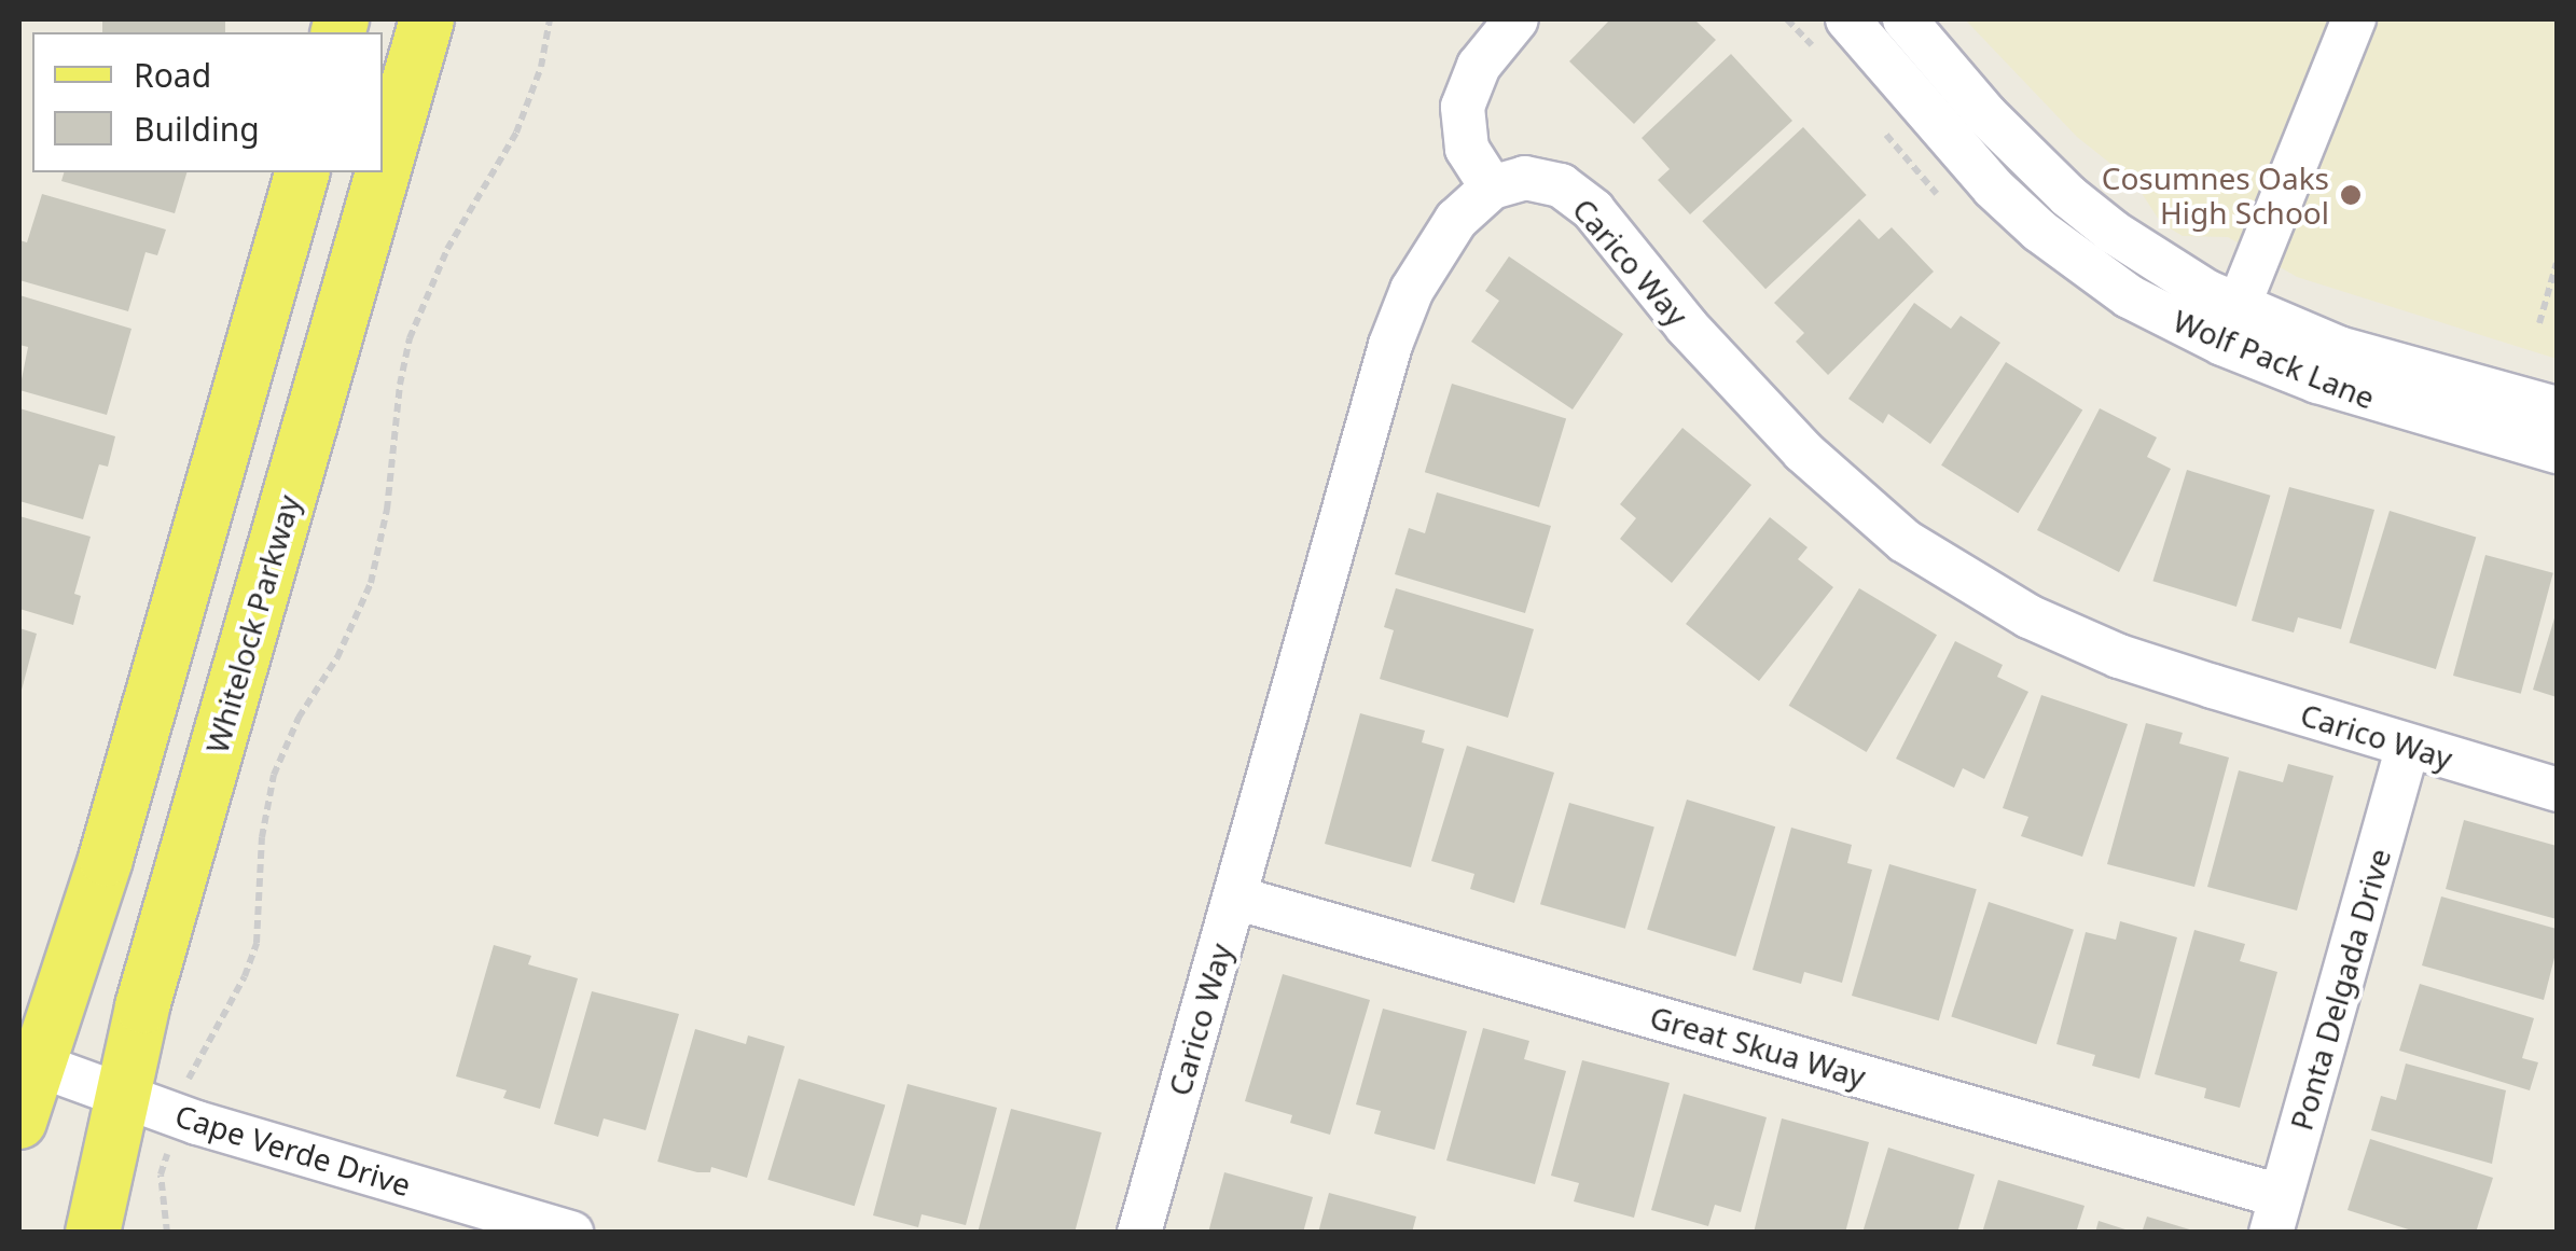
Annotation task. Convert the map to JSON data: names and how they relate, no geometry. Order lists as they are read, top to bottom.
{
  "streets": {
    "main road": ["Whitelock Parkway"],
    "street": [
      "Carico Way",
      "Wolf Pack Lane",
      "Ponta Delgada Drive",
      "Great Skua Way",
      "Cape Verde Drive"
    ]
  },
  "crossings": [
    ["Carico Way", "Ponta Delgada Drive"],
    ["Carico Way", "Great Skua Way"],
    ["Whitelock Parkway", "Cape Verde Drive"],
    ["Ponta Delgada Drive", "Great Skua Way"]
  ],
  "places": ["Cosumnes Oaks High School"],
  "legend": ["Road", "Building"]
}
